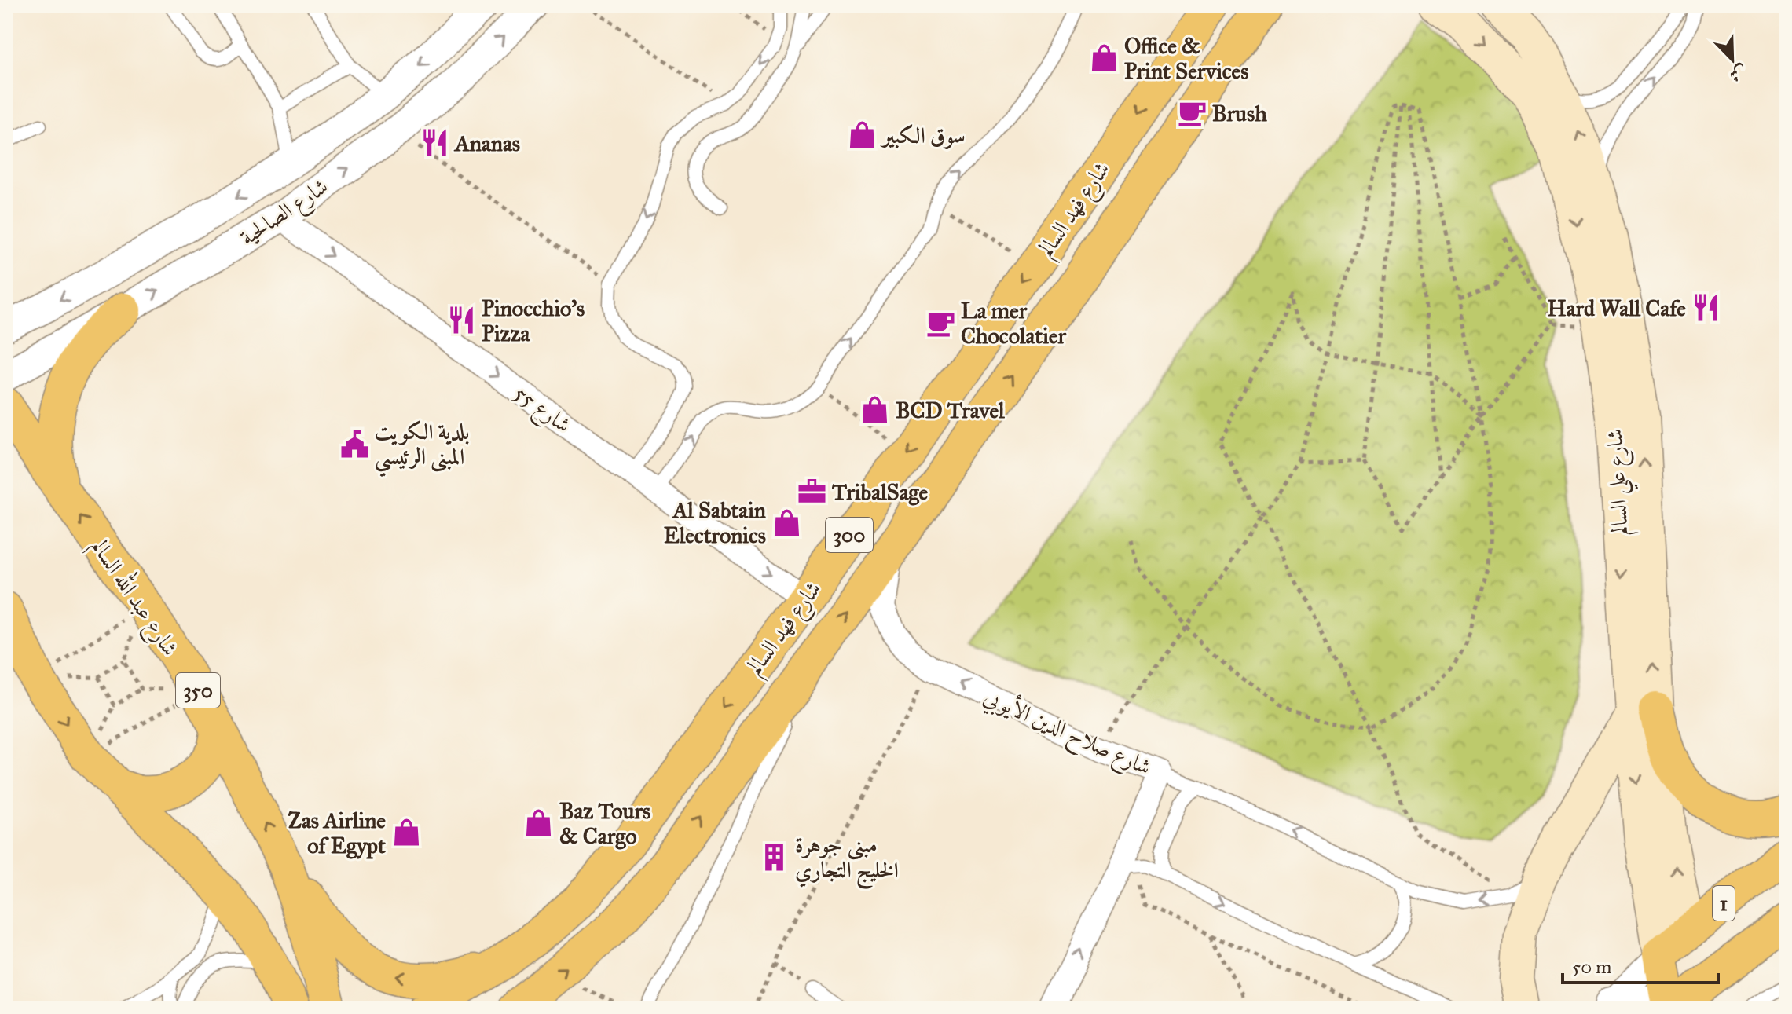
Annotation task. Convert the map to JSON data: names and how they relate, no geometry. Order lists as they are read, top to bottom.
{
  "streets": {
    "main road": [
      "شارع فهد السالم",
      "شارع علي السالم",
      "300",
      "شارع عبد الله السالم",
      "350",
      "1"
    ],
    "street": ["شارع الصالحية", "شارع 55", "شارع صلاح الدين الأيوبي"]
  },
  "crossings": [
    ["شارع فهد السالم", "شارع 55"],
    ["شارع فهد السالم", "شارع صلاح الدين الأيوبي"],
    ["شارع الصالحية", "شارع 55"],
    ["شارع علي السالم", "1"]
  ],
  "one_way": ["شارع 55"],
  "places": {
    "shop": [
      "Office & Print Services",
      "سوق الكبير",
      "BCD Travel",
      "Al Sabtain Electronics",
      "Baz Tours & Cargo",
      "Zas Airline of Egypt"
    ],
    "cafe": ["Brush", "La mer Chocolatier"],
    "restaurant": ["Ananas", "Hard Wall Cafe", "Pinocchio's Pizza"],
    "public building": ["بلدية الكويت المبنى الرئيسي"],
    "office": ["TribalSage"],
    "building": ["مبنى جوهرة الخليج التجاري"]
  },
  "scale_bar": "50 m",
  "north": "bottom right"
}
